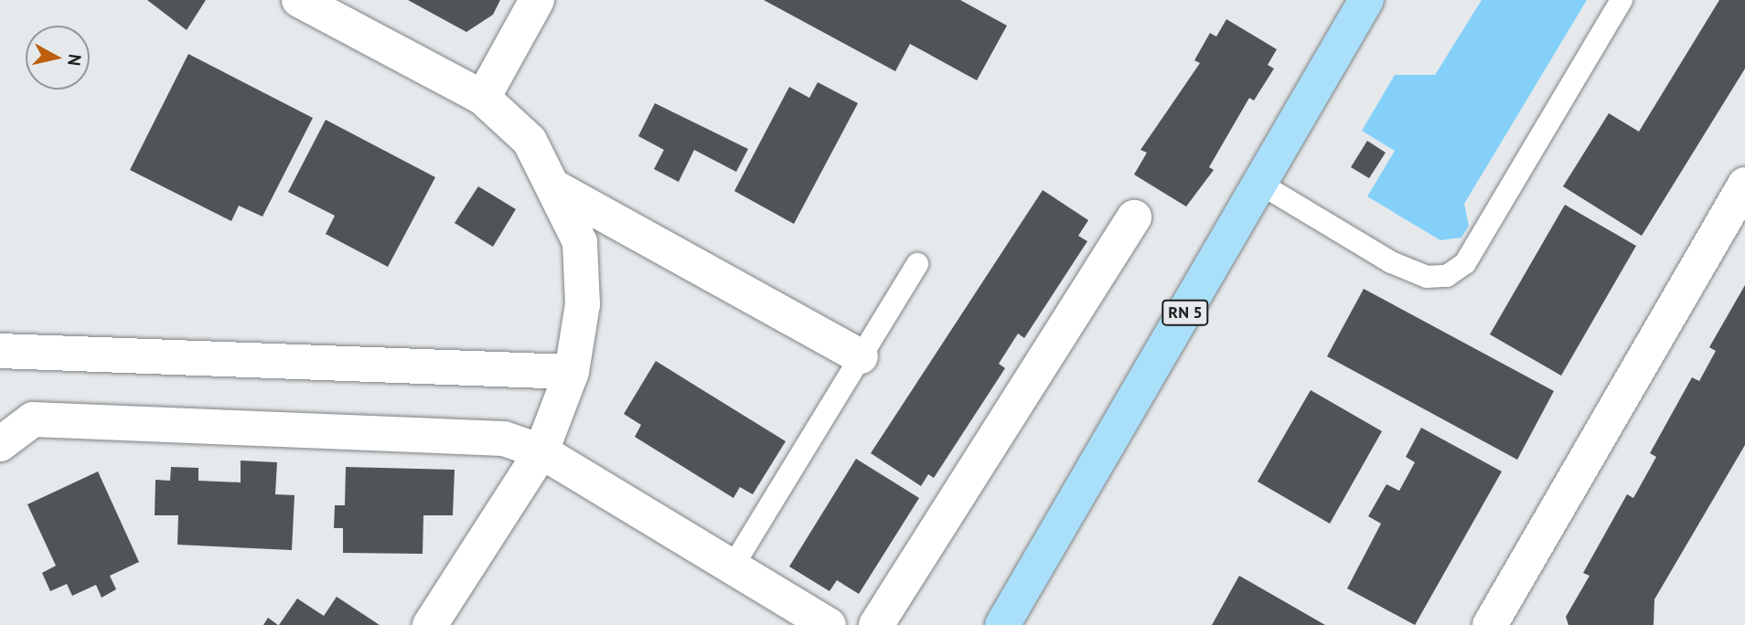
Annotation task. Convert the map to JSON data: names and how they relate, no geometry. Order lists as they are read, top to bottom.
{
  "streets": {
    "main road": ["RN 5"]
  },
  "north": "right"
}
